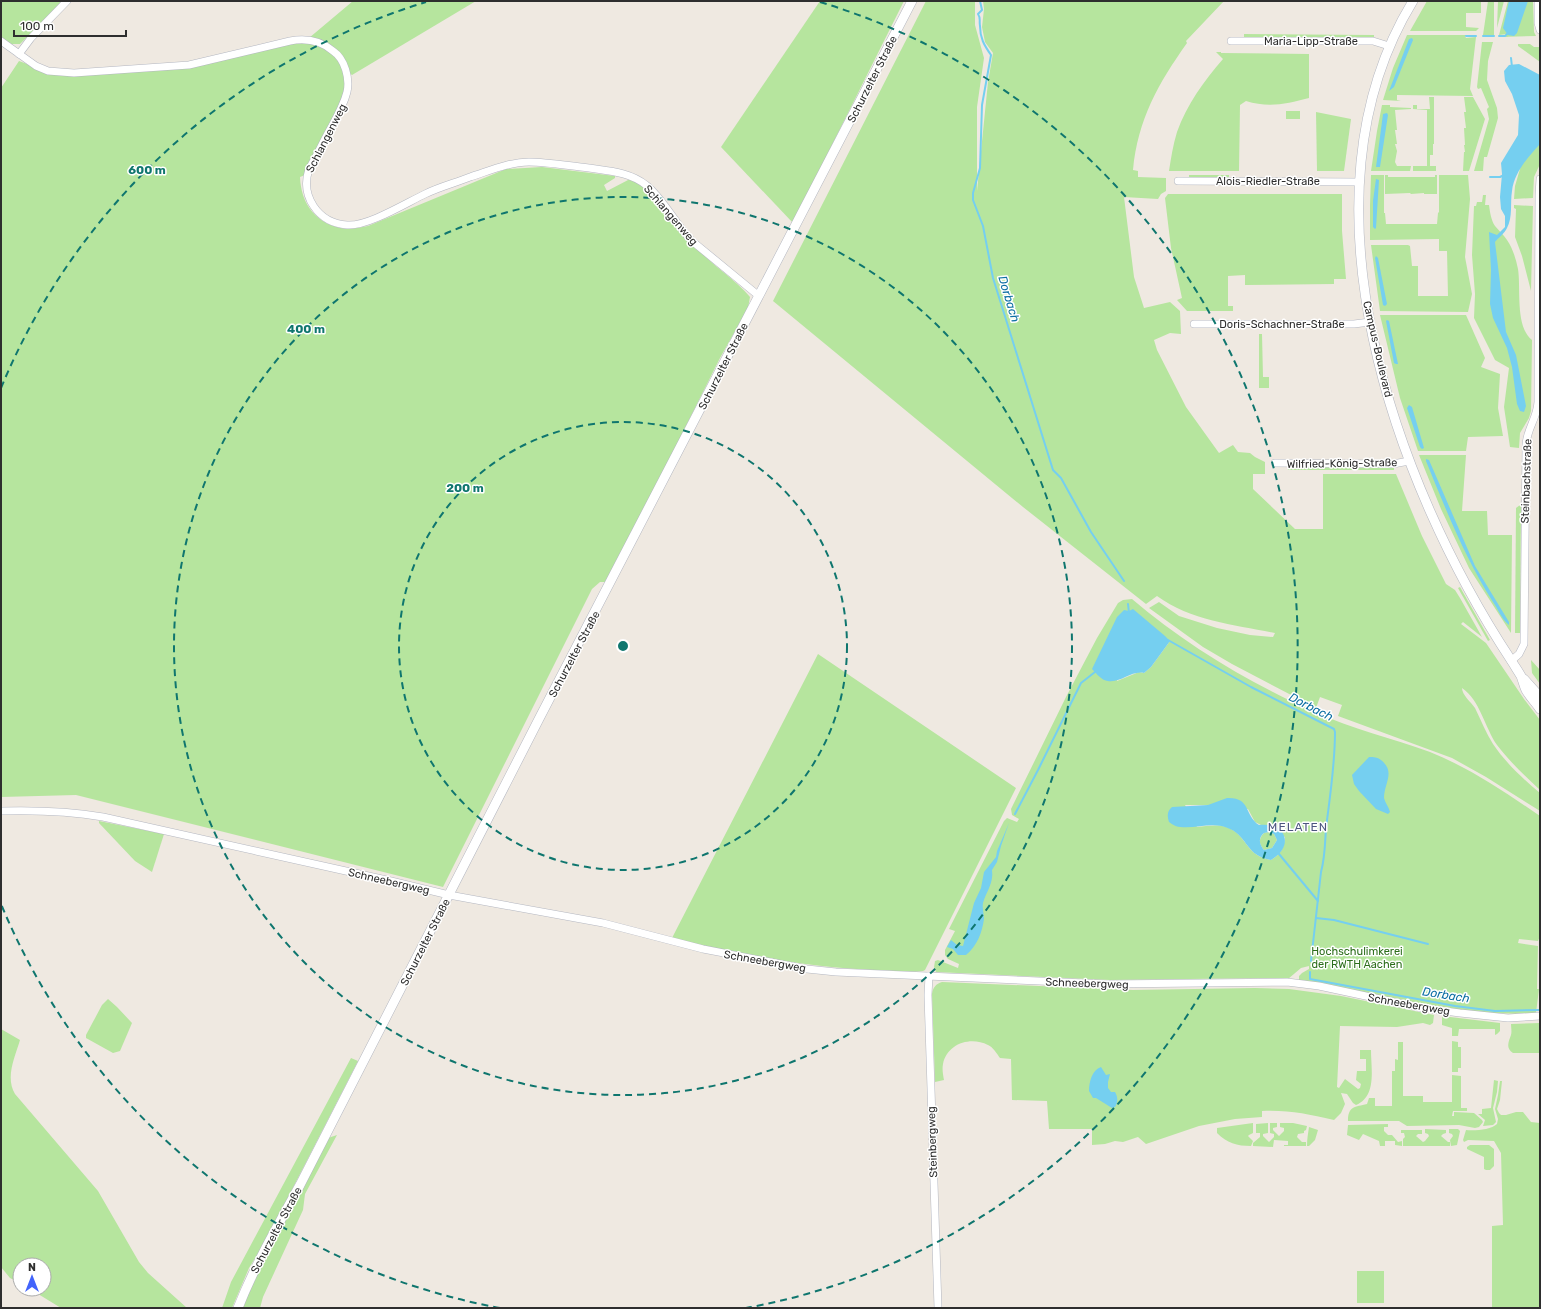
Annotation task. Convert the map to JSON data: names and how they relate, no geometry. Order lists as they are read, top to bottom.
{
  "streets": {
    "street": [
      "Maria-Lipp-Straße",
      "Schurzelter Straße",
      "Schlangenweg",
      "Alois-Riedler-Straße",
      "Doris-Schachner-Straße",
      "Campus-Boulevard",
      "Wilfried-König-Straße",
      "Steinbachstraße",
      "Schneebergweg",
      "Steinbergweg"
    ]
  },
  "crossings": [
    ["Maria-Lipp-Straße", "Campus-Boulevard"],
    ["Schurzelter Straße", "Schlangenweg"],
    ["Schurzelter Straße", "Schneebergweg"],
    ["Alois-Riedler-Straße", "Campus-Boulevard"],
    ["Doris-Schachner-Straße", "Campus-Boulevard"],
    ["Campus-Boulevard", "Wilfried-König-Straße"],
    ["Campus-Boulevard", "Steinbachstraße"],
    ["Schneebergweg", "Steinbergweg"]
  ],
  "districts": ["MELATEN"],
  "water": ["Dorbach"],
  "parks": ["Hochschulimkerei der RWTH Aachen"],
  "scale_bar": "100 m",
  "north": "top",
  "rings": ["600 m", "400 m", "200 m"]
}
